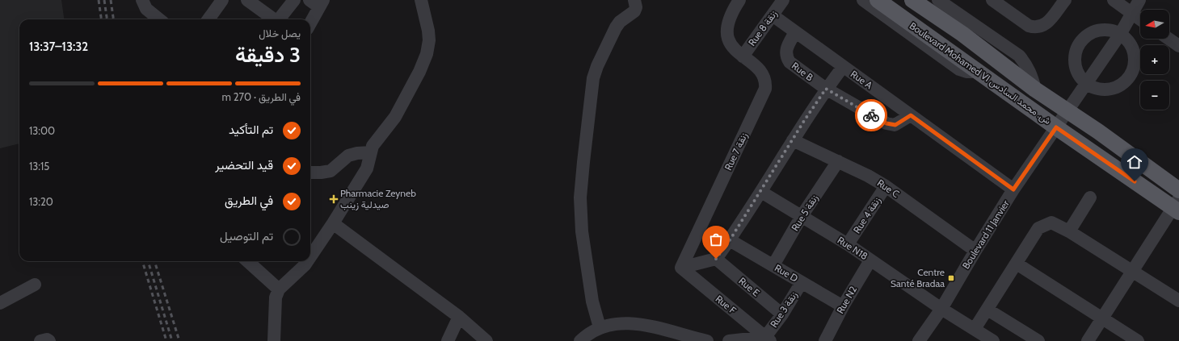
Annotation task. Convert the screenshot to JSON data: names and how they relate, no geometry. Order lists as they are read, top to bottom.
{
  "streets": {
    "main road": ["Boulevard Mohamed VI ش. محمد السادس"],
    "street": [
      "Rue 8 زنقة",
      "Rue B",
      "Rue A",
      "Rue 7 زنقة",
      "Rue C",
      "Rue 5 زنقة",
      "Rue 4 زنقة",
      "Boulevard 11 Janvier",
      "Rue N18",
      "Rue D",
      "Rue E",
      "Rue N2",
      "Rue F",
      "Rue 3 زنقة"
    ]
  },
  "crossings": [
    ["Rue 8 زنقة", "Rue A"],
    ["Rue 8 زنقة", "Rue 7 زنقة"],
    ["Rue B", "Rue A"],
    ["Boulevard Mohamed VI ش. محمد السادس", "Boulevard 11 Janvier"],
    ["Rue A", "Boulevard 11 Janvier"],
    ["Rue 7 زنقة", "Rue F"],
    ["Rue C", "Rue 5 زنقة"],
    ["Rue C", "Rue 4 زنقة"],
    ["Rue C", "Boulevard 11 Janvier"],
    ["Rue 5 زنقة", "Rue N18"],
    ["Rue 5 زنقة", "Rue D"],
    ["Rue 4 زنقة", "Rue N18"],
    ["Boulevard 11 Janvier", "Rue N18"],
    ["Rue N18", "Rue N2"],
    ["Rue D", "Rue N2"],
    ["Rue D", "Rue 3 زنقة"],
    ["Rue E", "Rue 3 زنقة"],
    ["Rue F", "Rue 3 زنقة"]
  ],
  "places": {
    "health": ["Pharmacie Zeyneb صيدلية زينب"],
    "transit": ["Centre Santé Bradaa"]
  },
  "north": "left",
  "page": {
    "map_buttons": ["+", "−"],
    "heading": ["3 دقيقة", "يصل خلال", "13:32–13:37"],
    "bar": "في الطريق · 270 m",
    "list": [
      ["تم التأكيد", "13:00"],
      ["قيد التحضير", "13:15"],
      ["في الطريق", "13:20"],
      "تم التوصيل"
    ]
  }
}
